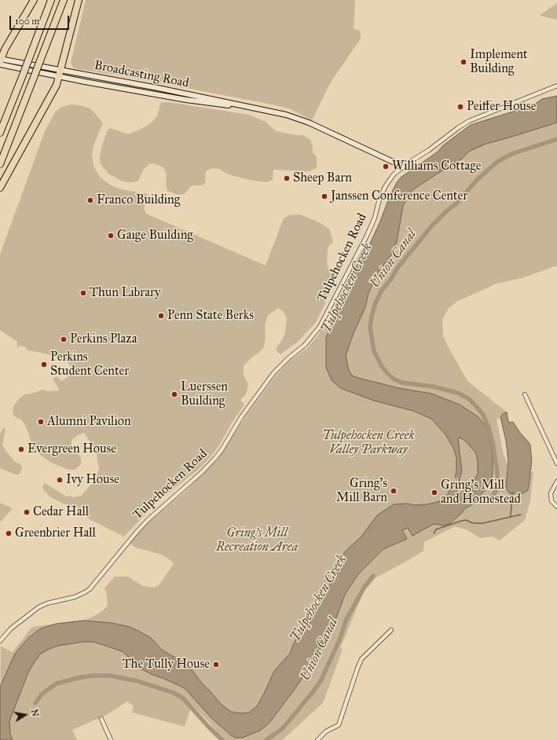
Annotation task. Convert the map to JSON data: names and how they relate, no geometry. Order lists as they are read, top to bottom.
{
  "streets": {
    "street": ["Broadcasting Road", "Tulpehocken Road"]
  },
  "crossings": [
    ["Broadcasting Road", "Tulpehocken Road"]
  ],
  "water": ["Union Canal", "Tulpehocken Creek"],
  "parks": ["Tulpehocken Creek Valley Parkway", "Gring's Mill Recreation Area"],
  "places": [
    "Implement Building",
    "Peiffer House",
    "Williams Cottage",
    "Sheep Barn",
    "Janssen Conference Center",
    "Franco Building",
    "Gaige Building",
    "Thun Library",
    "Penn State Berks",
    "Perkins Plaza",
    "Perkins Student Center",
    "Luerssen Building",
    "Alumni Pavilion",
    "Evergreen House",
    "Ivy House",
    "Gring's Mill Barn",
    "Gring's Mill and Homestead",
    "Cedar Hall",
    "Greenbrier Hall",
    "The Tully House"
  ],
  "scale_bar": "100 m",
  "north": "right"
}
